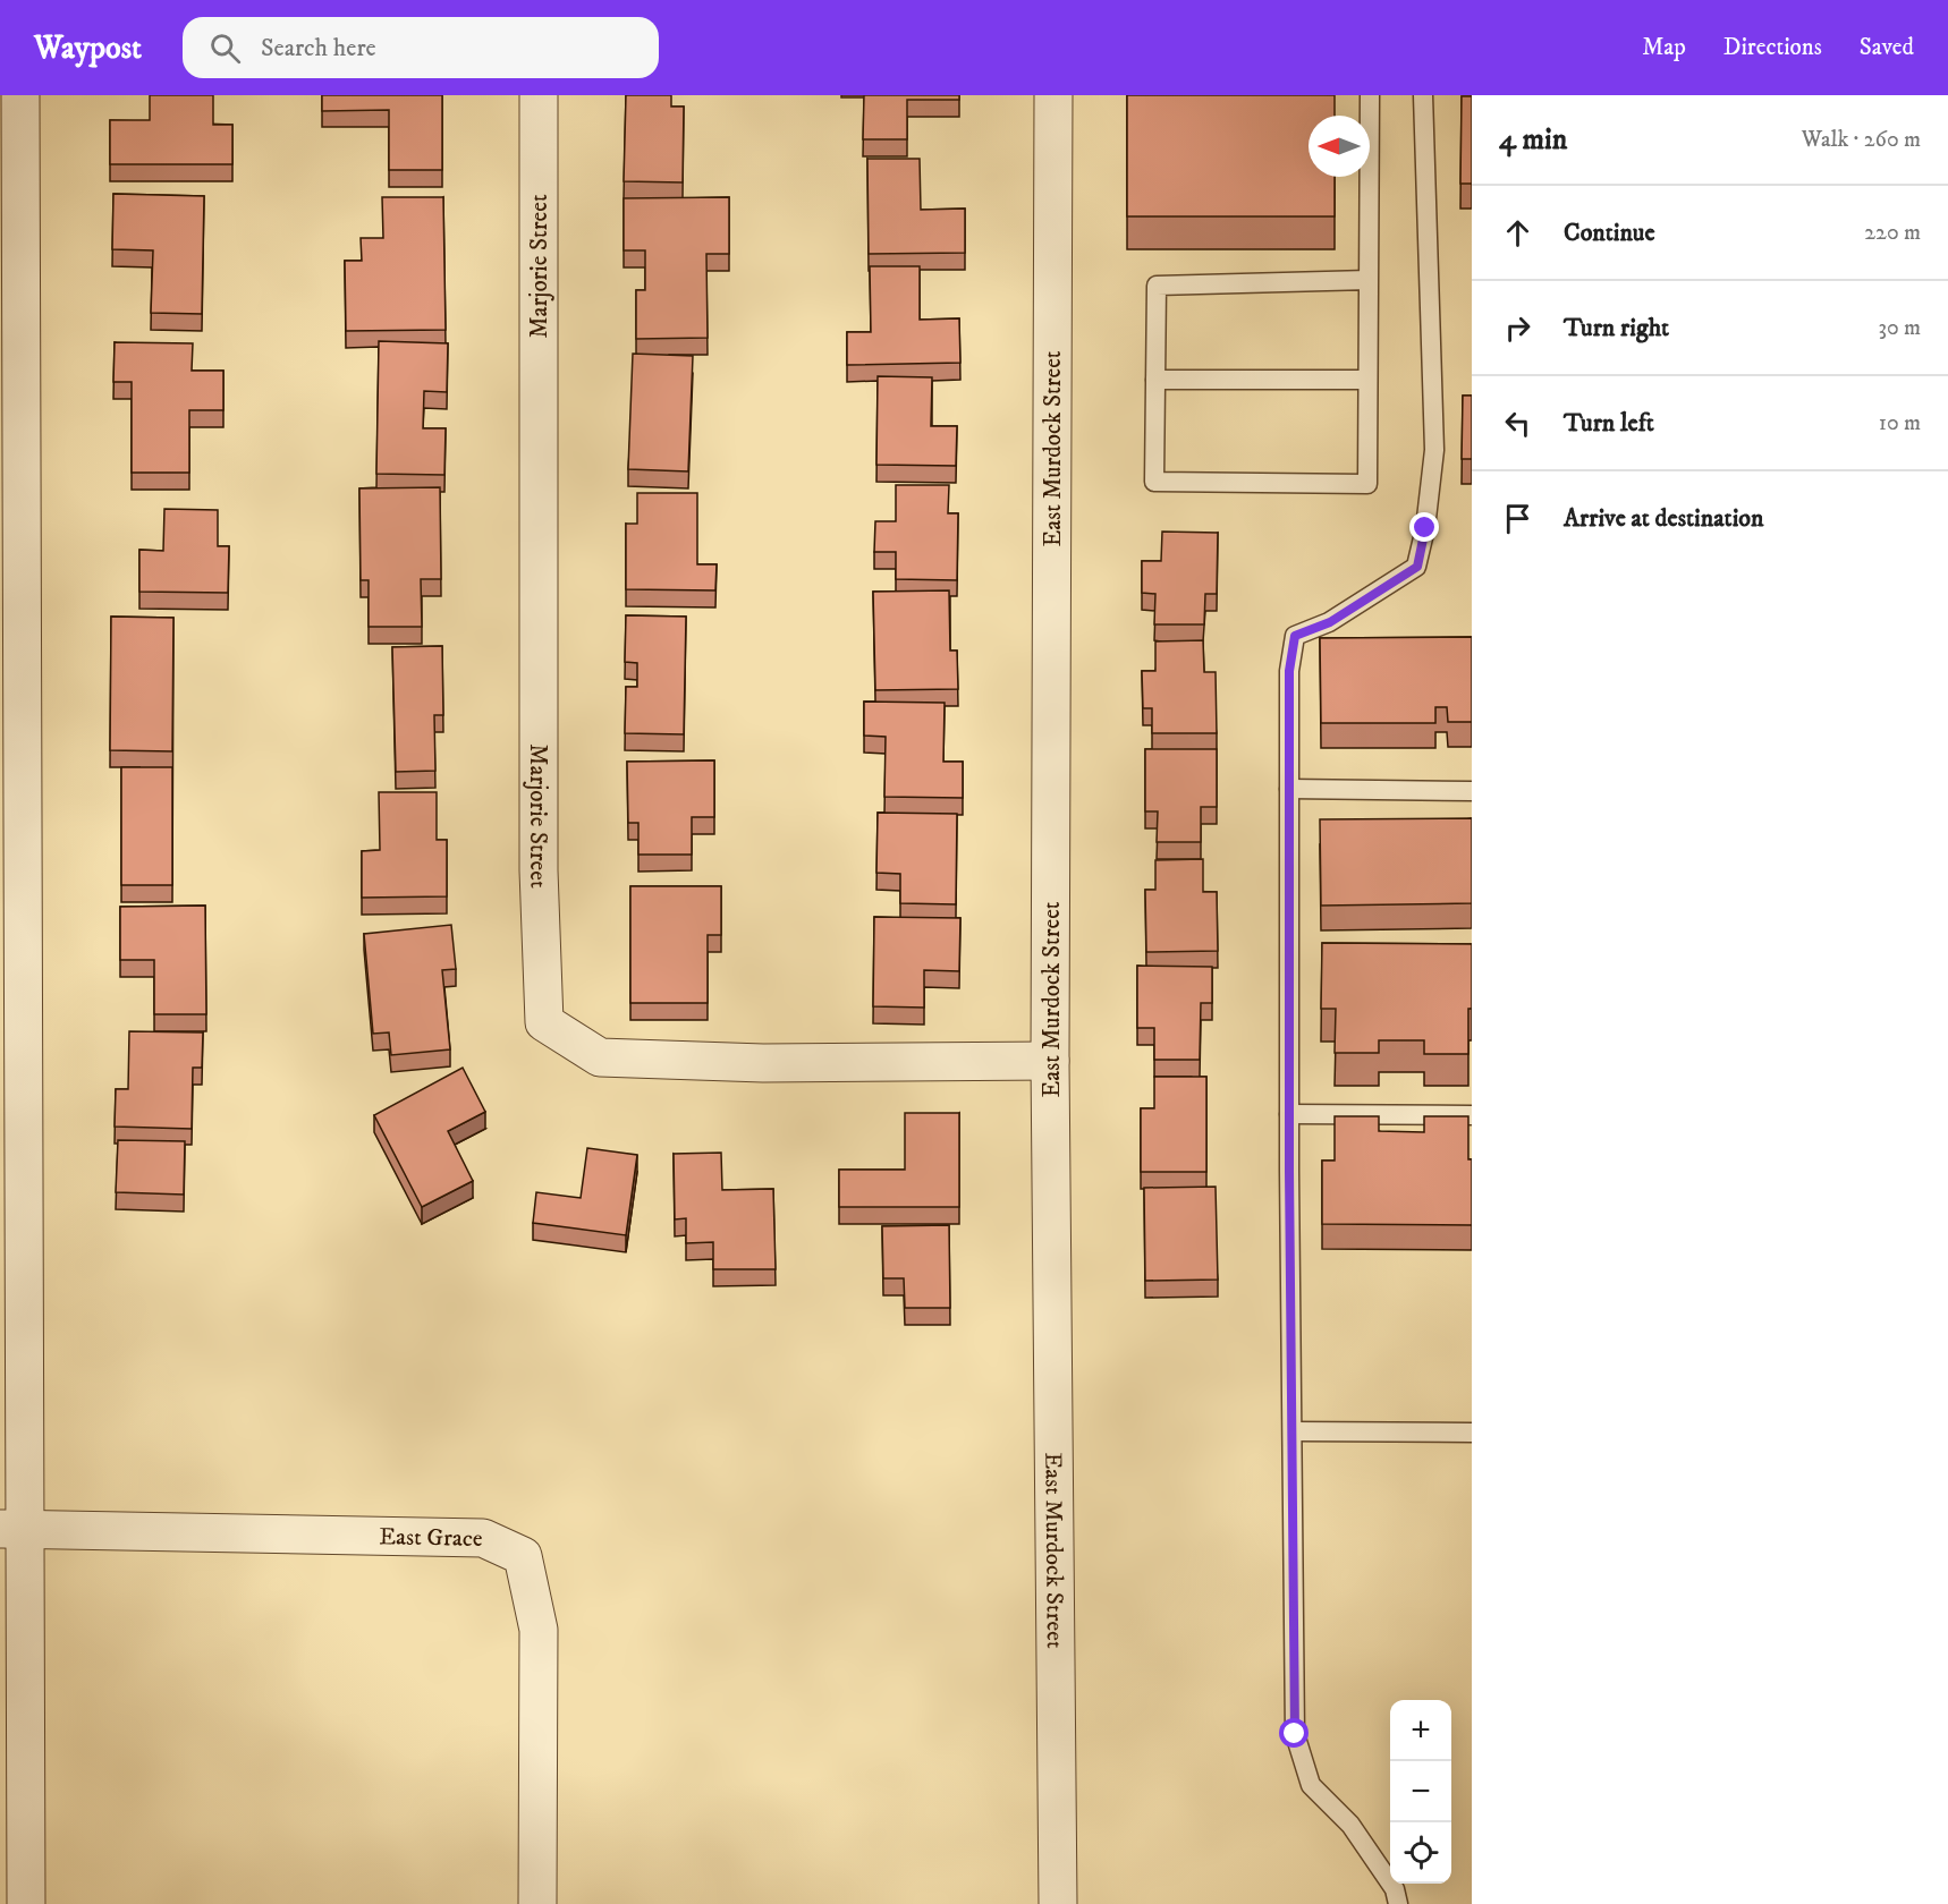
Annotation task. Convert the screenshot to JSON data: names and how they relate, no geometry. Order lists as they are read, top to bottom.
{
  "streets": {
    "street": ["Marjorie Street", "East Murdock Street", "East Grace"]
  },
  "crossings": [
    ["Marjorie Street", "East Murdock Street"]
  ],
  "north": "left",
  "page": {
    "header": "Waypost",
    "search": "Search here",
    "nav": ["Map", "Directions", "Saved"],
    "heading": ["4 min", "Walk · 260 m"],
    "list": [
      ["Continue", "220 m"],
      ["Turn right", "30 m"],
      ["Turn left", "10 m"],
      "Arrive at destination"
    ],
    "map_buttons": ["+", "−"]
  }
}
